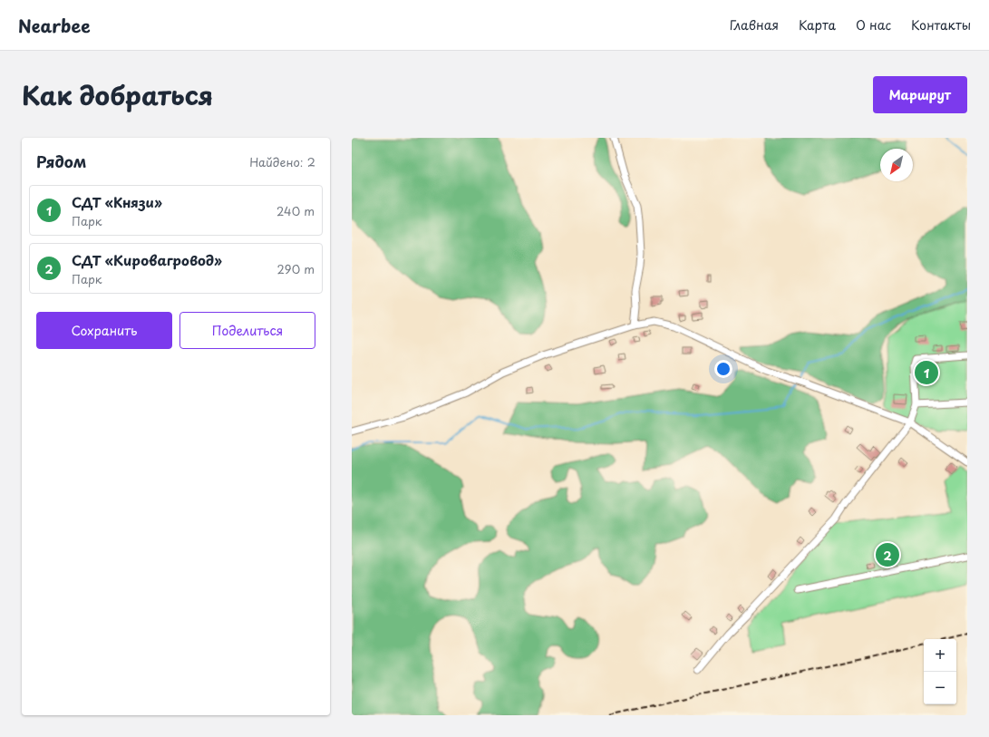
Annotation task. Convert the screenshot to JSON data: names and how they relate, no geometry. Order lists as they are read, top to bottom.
{
  "north": "bottom left",
  "page": {
    "header": "Nearbee",
    "nav": [
      "Главная",
      "Карта",
      "О нас",
      "Контакты"
    ],
    "title": "Как добраться",
    "buttons": [
      "Маршрут",
      ["Сохранить", "Поделиться"]
    ],
    "heading": ["Рядом", "Найдено: 2"],
    "list": [
      {
        "mark": "1",
        "name": "СДТ «Князи»",
        "note": "Парк",
        "value": "240 m"
      },
      {
        "mark": "2",
        "name": "СДТ «Кировагровод»",
        "note": "Парк",
        "value": "290 m"
      }
    ],
    "pins": ["1", "2"],
    "map_buttons": ["+", "−"]
  }
}
